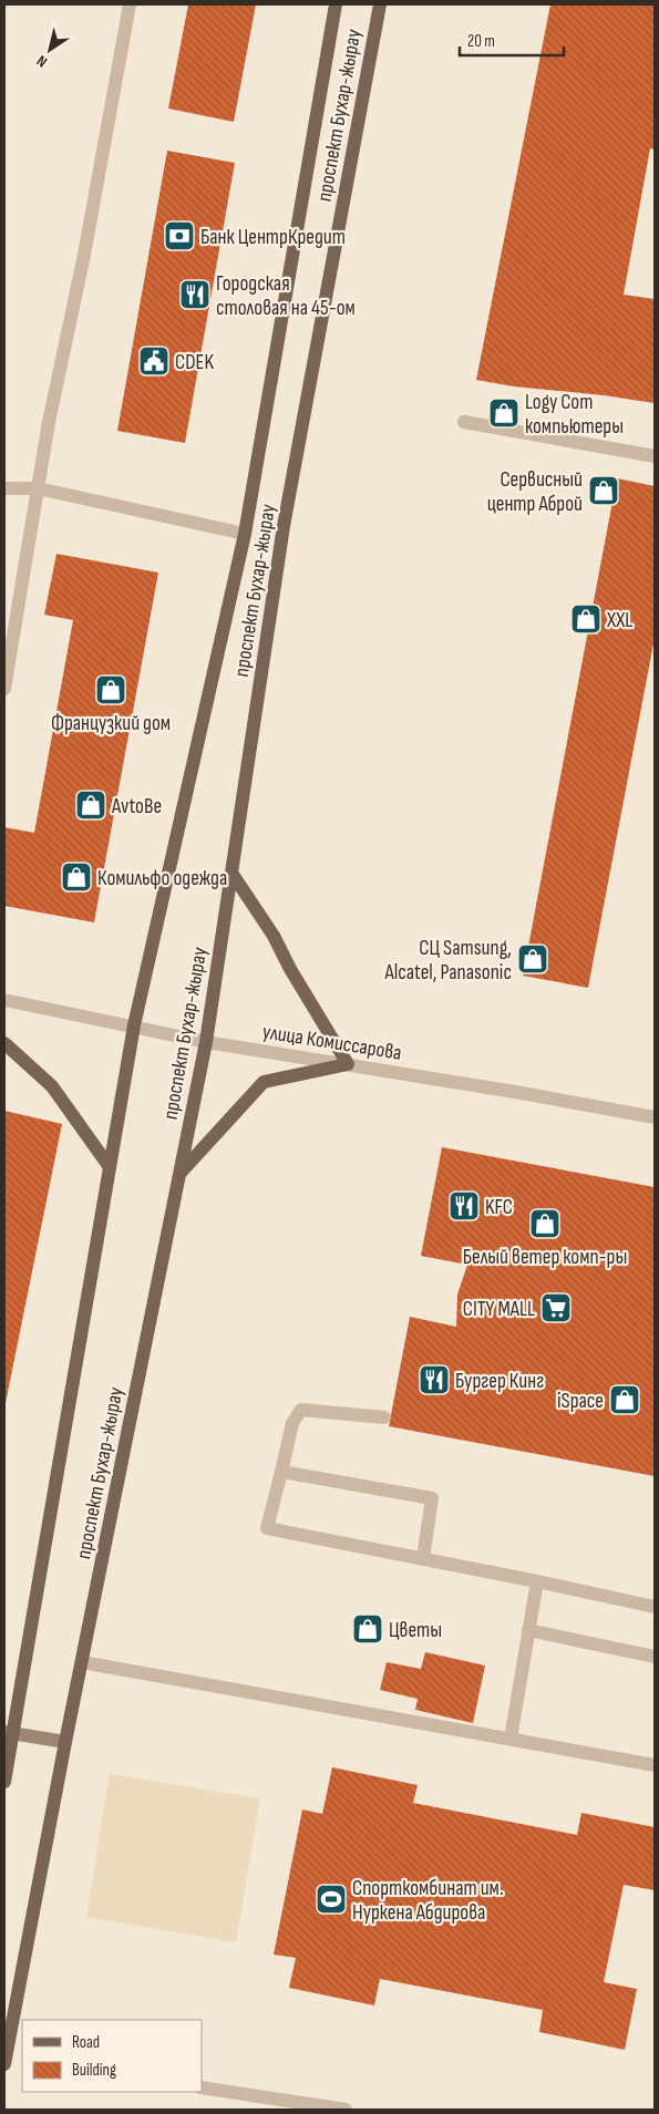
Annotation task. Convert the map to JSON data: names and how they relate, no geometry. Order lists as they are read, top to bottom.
{
  "streets": {
    "main road": ["проспект Бухар-жырау"],
    "street": ["улица Комиссарова"]
  },
  "crossings": [
    ["проспект Бухар-жырау", "улица Комиссарова"]
  ],
  "places": {
    "bank": ["Банк ЦентрКредит"],
    "restaurant": ["Городская столовая на 45-ом", "KFC", "Бургер Кинг"],
    "public building": ["CDEK"],
    "shop": [
      "Logy Com компьютеры",
      "Сервисный центр Аброй",
      "XXL",
      "Французкий дом",
      "AvtoBe",
      "Комильфо одежда",
      "СЦ Samsung, Alcatel, Panasonic",
      "Белый ветер комп-ры",
      "iSpace",
      "Цветы"
    ],
    "supermarket": ["CITY MALL"],
    "sports": ["Спорткомбинат им. Нуркена Абдирова"]
  },
  "legend": ["Road", "Building"],
  "scale_bar": "20 m",
  "north": "bottom left"
}
